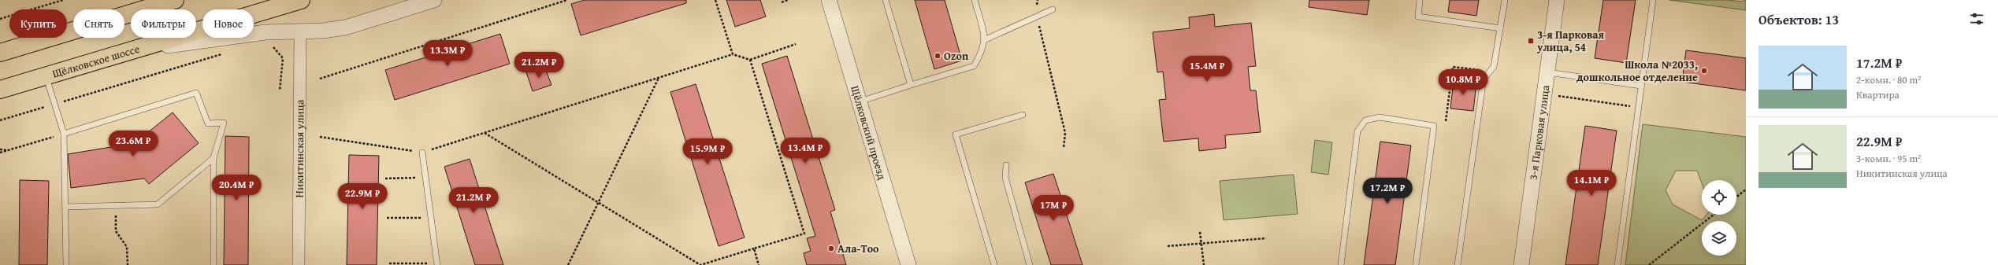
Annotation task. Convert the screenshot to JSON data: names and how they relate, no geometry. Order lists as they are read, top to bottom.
{
  "streets": {
    "main road": ["Щёлковское шоссе"],
    "street": ["Щёлковский проезд", "3-я Парковая улица", "Никитинская улица"]
  },
  "places": {
    "transit": ["3-я Парковая улица, 54"],
    "other": ["Ozon", "Школа №2033, дошкольное отделение", "Ала-Тоо"]
  },
  "page": {
    "heading": "Объектов: 13",
    "chip": [
      "Купить",
      "Снять",
      "Фильтры",
      "Новое"
    ],
    "list": [
      {
        "name": "17.2M ₽",
        "note": "2-комн. · 80 m² · Квартира"
      },
      {
        "name": "22.9M ₽",
        "note": "3-комн. · 95 m² · Никитинская улица"
      }
    ],
    "price": [
      "13.3M ₽",
      "21.2M ₽",
      "15.4M ₽",
      "10.8M ₽",
      "23.6M ₽",
      "13.4M ₽",
      "15.9M ₽",
      "14.1M ₽",
      "20.4M ₽",
      "17.2M ₽",
      "22.9M ₽",
      "21.2M ₽",
      "17M ₽"
    ]
  }
}
